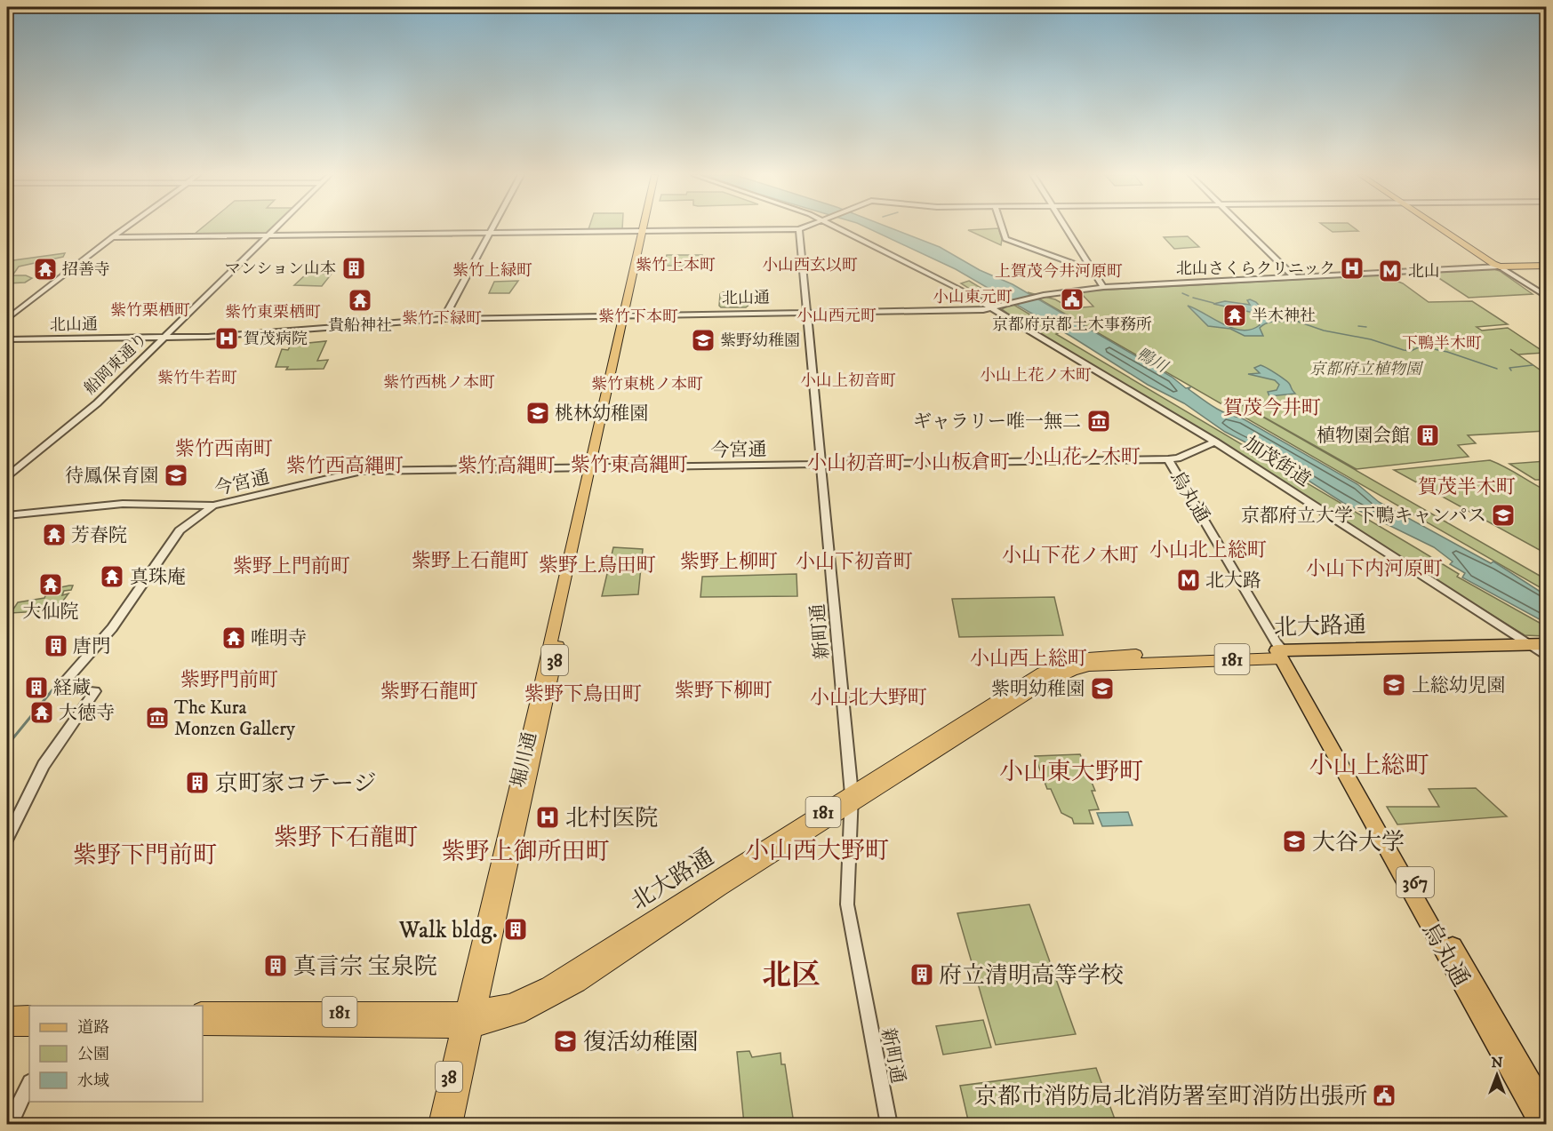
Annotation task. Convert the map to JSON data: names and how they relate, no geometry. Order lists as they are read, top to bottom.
{
  "streets": {
    "highway": ["烏丸通", "北大路通", "367"],
    "main road": [
      "北山通",
      "181",
      "38",
      "堀川通"
    ],
    "street": [
      "船岡東通り",
      "今宮通",
      "加茂街道",
      "新町通"
    ]
  },
  "crossings": [
    ["北山通", "船岡東通り"],
    ["北山通", "加茂街道"],
    ["北山通", "新町通"],
    ["北山通", "堀川通"],
    ["今宮通", "加茂街道"],
    ["今宮通", "烏丸通"],
    ["今宮通", "新町通"],
    ["今宮通", "堀川通"],
    ["加茂街道", "北大路通"],
    ["烏丸通", "北大路通"],
    ["北大路通", "新町通"],
    ["北大路通", "堀川通"]
  ],
  "districts": [
    "紫竹上本町",
    "小山西玄以町",
    "紫竹上緑町",
    "上賀茂今井河原町",
    "小山東元町",
    "紫竹栗栖町",
    "紫竹東栗栖町",
    "小山西元町",
    "紫竹下本町",
    "紫竹下緑町",
    "下鴨半木町",
    "小山上花ノ木町",
    "紫竹牛若町",
    "小山上初音町",
    "紫竹西桃ノ本町",
    "紫竹東桃ノ本町",
    "賀茂今井町",
    "紫竹西南町",
    "小山花ノ木町",
    "小山板倉町",
    "小山初音町",
    "紫竹東高縄町",
    "紫竹西高縄町",
    "紫竹高縄町",
    "賀茂半木町",
    "小山北上総町",
    "小山下花ノ木町",
    "紫野上石龍町",
    "紫野上柳町",
    "小山下初音町",
    "紫野上鳥田町",
    "紫野上門前町",
    "小山下内河原町",
    "小山西上総町",
    "紫野門前町",
    "紫野下柳町",
    "紫野石龍町",
    "紫野下鳥田町",
    "小山北大野町",
    "小山上総町",
    "小山東大野町",
    "紫野下石龍町",
    "小山西大野町",
    "紫野上御所田町",
    "紫野下門前町",
    "北区"
  ],
  "water": ["鴨川"],
  "parks": ["京都府立植物園"],
  "places": {
    "building": [
      "マンション山本",
      "植物園会館",
      "唐門",
      "経蔵",
      "京町家コテージ",
      "Walk bldg.",
      "真言宗 宝泉院",
      "府立清明高等学校"
    ],
    "hospital": ["北山さくらクリニック", "賀茂病院", "北村医院"],
    "temple": [
      "招善寺",
      "貴船神社",
      "半木神社",
      "芳春院",
      "真珠庵",
      "大仙院",
      "唯明寺",
      "大徳寺"
    ],
    "metro station": ["北山", "北大路"],
    "public building": ["京都府京都土木事務所", "京都市消防局北消防署室町消防出張所"],
    "school or university": [
      "紫野幼稚園",
      "桃林幼稚園",
      "待鳳保育園",
      "京都府立大学 下鴨キャンパス",
      "上総幼児園",
      "紫明幼稚園",
      "大谷大学",
      "復活幼稚園"
    ],
    "museum": ["ギャラリー唯一無二", "The Kura Monzen Gallery"]
  },
  "legend": ["道路", "公園", "水域"],
  "north": "top"
}
